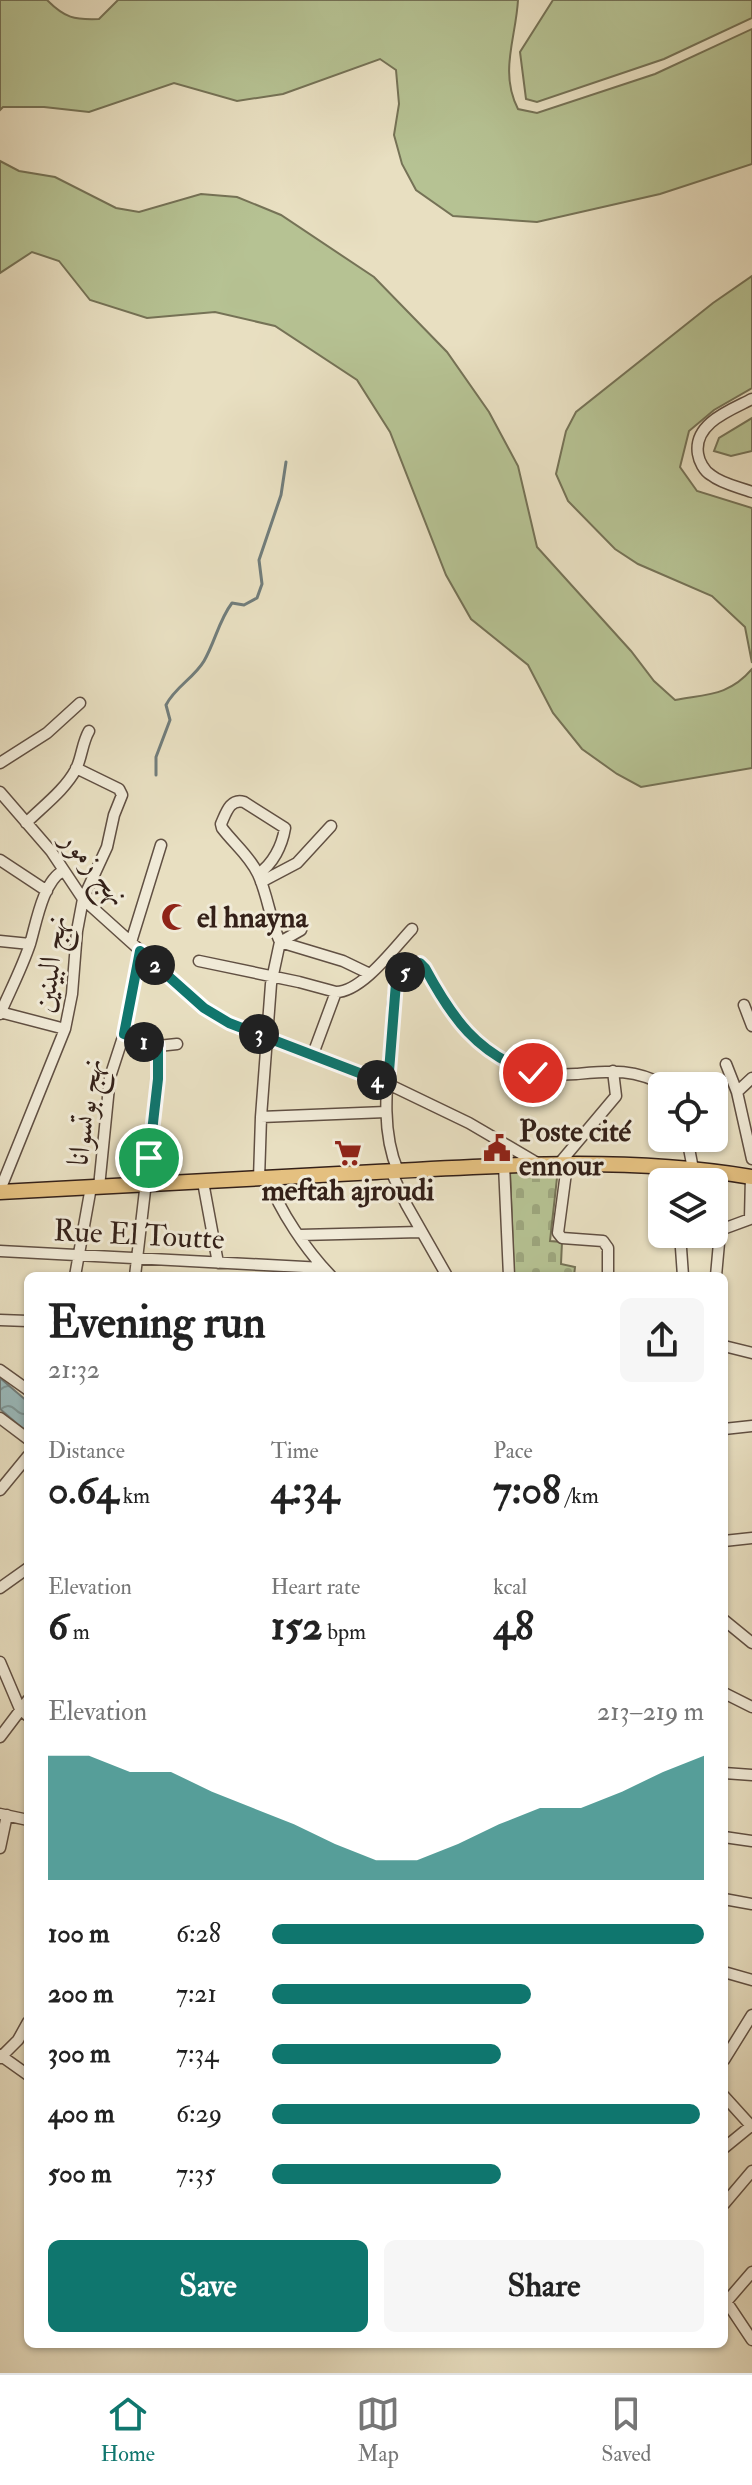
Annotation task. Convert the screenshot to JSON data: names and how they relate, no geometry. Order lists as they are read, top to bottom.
{
  "streets": {
    "street": [
      "نهج زمور",
      "نهج البينين",
      "نهج بوتسوانا",
      "Rue El Toutte"
    ]
  },
  "crossings": [
    ["نهج زمور", "نهج البينين"],
    ["نهج زمور", "نهج بوتسوانا"],
    ["نهج بوتسوانا", "Rue El Toutte"]
  ],
  "places": {
    "mosque": ["el hnayna"],
    "public building": ["Poste cité ennour"],
    "supermarket": ["meftah ajroudi"]
  },
  "page": {
    "pins": [
      "2",
      "5",
      "3",
      "1",
      "4"
    ],
    "heading": ["Evening run", "21:32"],
    "stats": [
      ["Distance", "0.64 km"],
      ["Time", "4:34"],
      ["Pace", "7:08 /km"],
      ["Elevation", "6 m"],
      ["Heart rate", "152 bpm"],
      ["kcal", "48"]
    ],
    "chart": ["Elevation", "213–219 m"],
    "list": [
      {
        "name": "100 m",
        "note": "6:28"
      },
      {
        "name": "200 m",
        "note": "7:21"
      },
      {
        "name": "300 m",
        "note": "7:34"
      },
      {
        "name": "400 m",
        "note": "6:29"
      },
      {
        "name": "500 m",
        "note": "7:35"
      }
    ],
    "buttons": ["Save", "Share"],
    "tabs": ["Home", "Map", "Saved"]
  }
}
